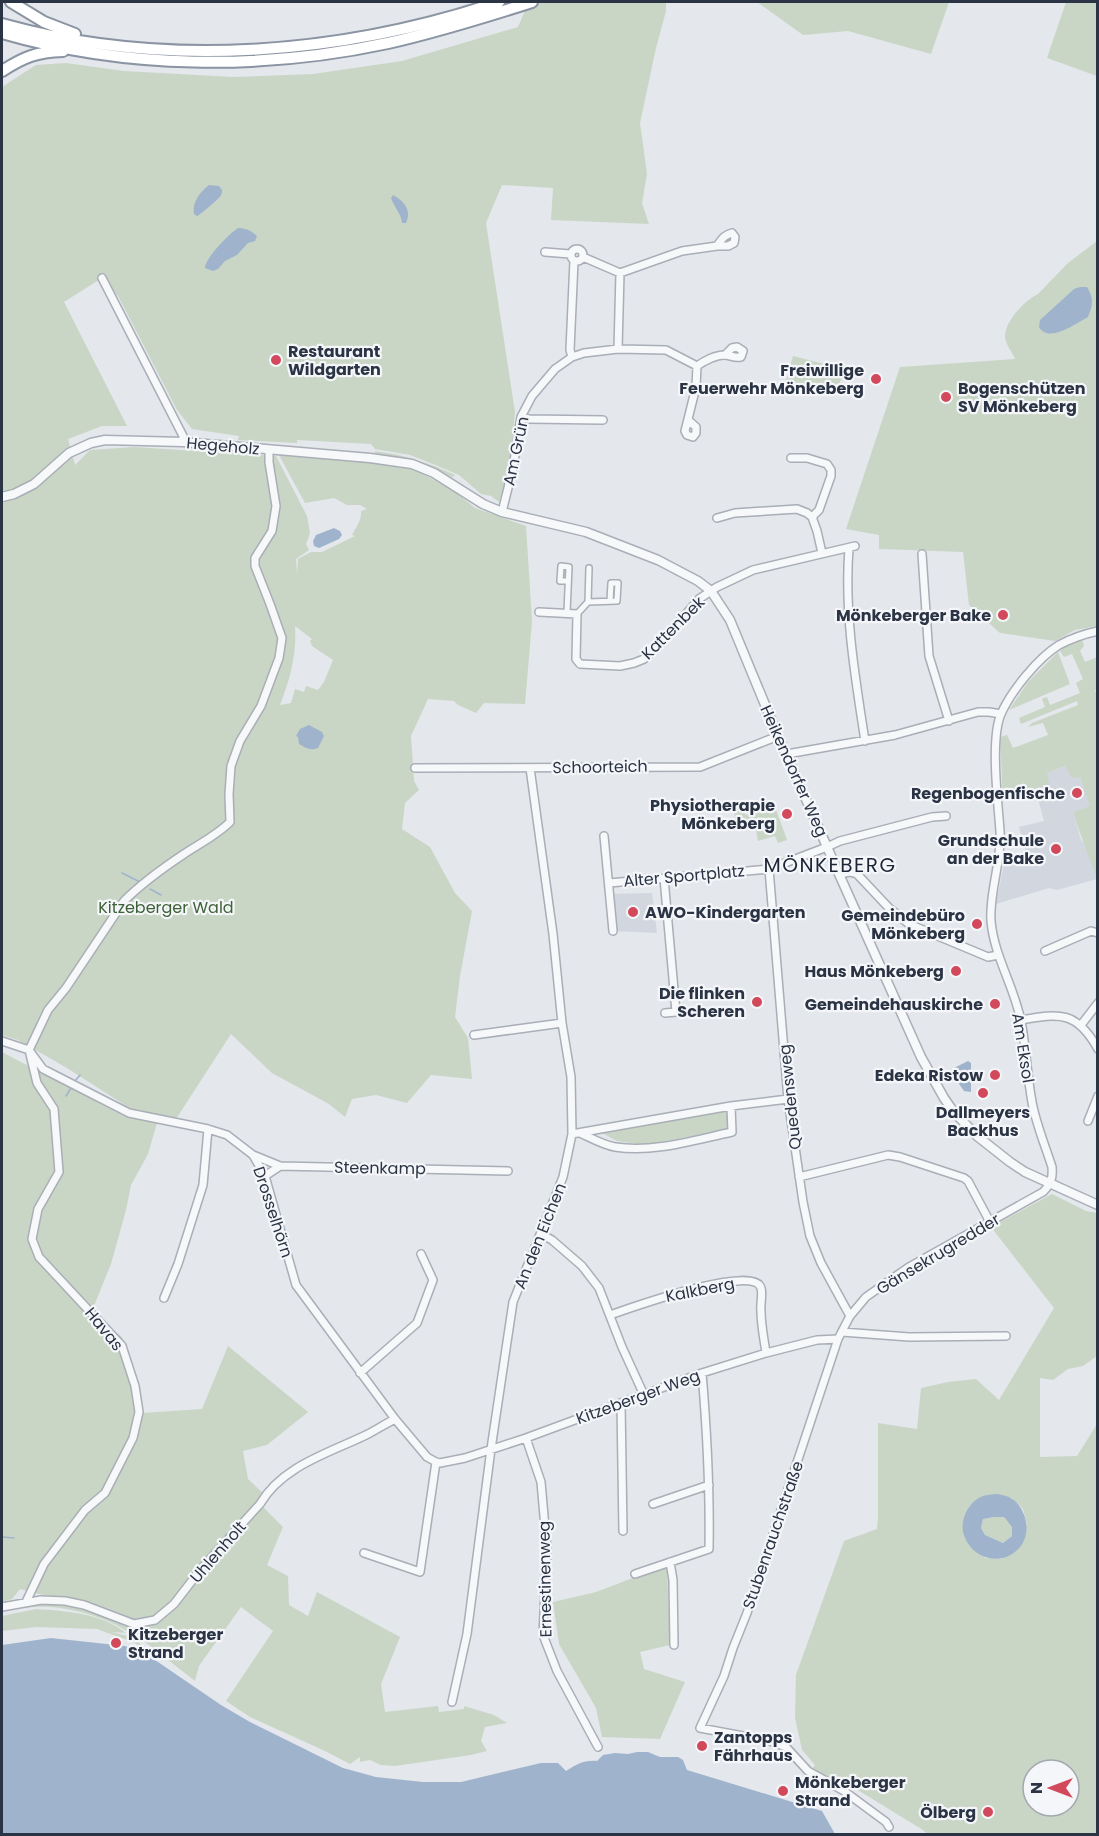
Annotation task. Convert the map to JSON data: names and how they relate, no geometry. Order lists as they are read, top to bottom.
{
  "streets": {
    "street": [
      "Hegeholz",
      "Am Grün",
      "Kattenbek",
      "Schoorteich",
      "Heikendorfer Weg",
      "Alter Sportplatz",
      "Am Eksol",
      "Quedensweg",
      "Steenkamp",
      "Drosselhörn",
      "An den Eichen",
      "Gänsekrugredder",
      "Kalkberg",
      "Havas",
      "Kitzeberger Weg",
      "Stubenrauchstraße",
      "Uhlenholt",
      "Ernestinenweg"
    ]
  },
  "crossings": [
    ["Hegeholz", "Heikendorfer Weg"],
    ["Am Grün", "Heikendorfer Weg"],
    ["Kattenbek", "Heikendorfer Weg"],
    ["Schoorteich", "Heikendorfer Weg"],
    ["Schoorteich", "An den Eichen"],
    ["Heikendorfer Weg", "Alter Sportplatz"],
    ["Heikendorfer Weg", "Am Eksol"],
    ["Heikendorfer Weg", "Gänsekrugredder"],
    ["Alter Sportplatz", "Quedensweg"],
    ["Am Eksol", "Gänsekrugredder"],
    ["Quedensweg", "Gänsekrugredder"],
    ["Steenkamp", "Drosselhörn"],
    ["Drosselhörn", "Havas"],
    ["Drosselhörn", "Kitzeberger Weg"],
    ["Drosselhörn", "Uhlenholt"],
    ["An den Eichen", "Kitzeberger Weg"],
    ["Gänsekrugredder", "Kitzeberger Weg"],
    ["Gänsekrugredder", "Stubenrauchstraße"],
    ["Kalkberg", "Kitzeberger Weg"],
    ["Havas", "Uhlenholt"],
    ["Kitzeberger Weg", "Stubenrauchstraße"],
    ["Kitzeberger Weg", "Ernestinenweg"]
  ],
  "districts": ["MÖNKEBERG"],
  "parks": ["Kitzeberger Wald"],
  "places": [
    "Restaurant Wildgarten",
    "Freiwillige Feuerwehr Mönkeberg",
    "Bogenschützen SV Mönkeberg",
    "Mönkeberger Bake",
    "Regenbogenfische",
    "Physiotherapie Mönkeberg",
    "Grundschule an der Bake",
    "AWO-Kindergarten",
    "Gemeindebüro Mönkeberg",
    "Haus Mönkeberg",
    "Die flinken Scheren",
    "Gemeindehauskirche",
    "Edeka Ristow",
    "Dallmeyers Backhus",
    "Kitzeberger Strand",
    "Zantopps Fährhaus",
    "Mönkeberger Strand",
    "Ölberg"
  ],
  "north": "left"
}
